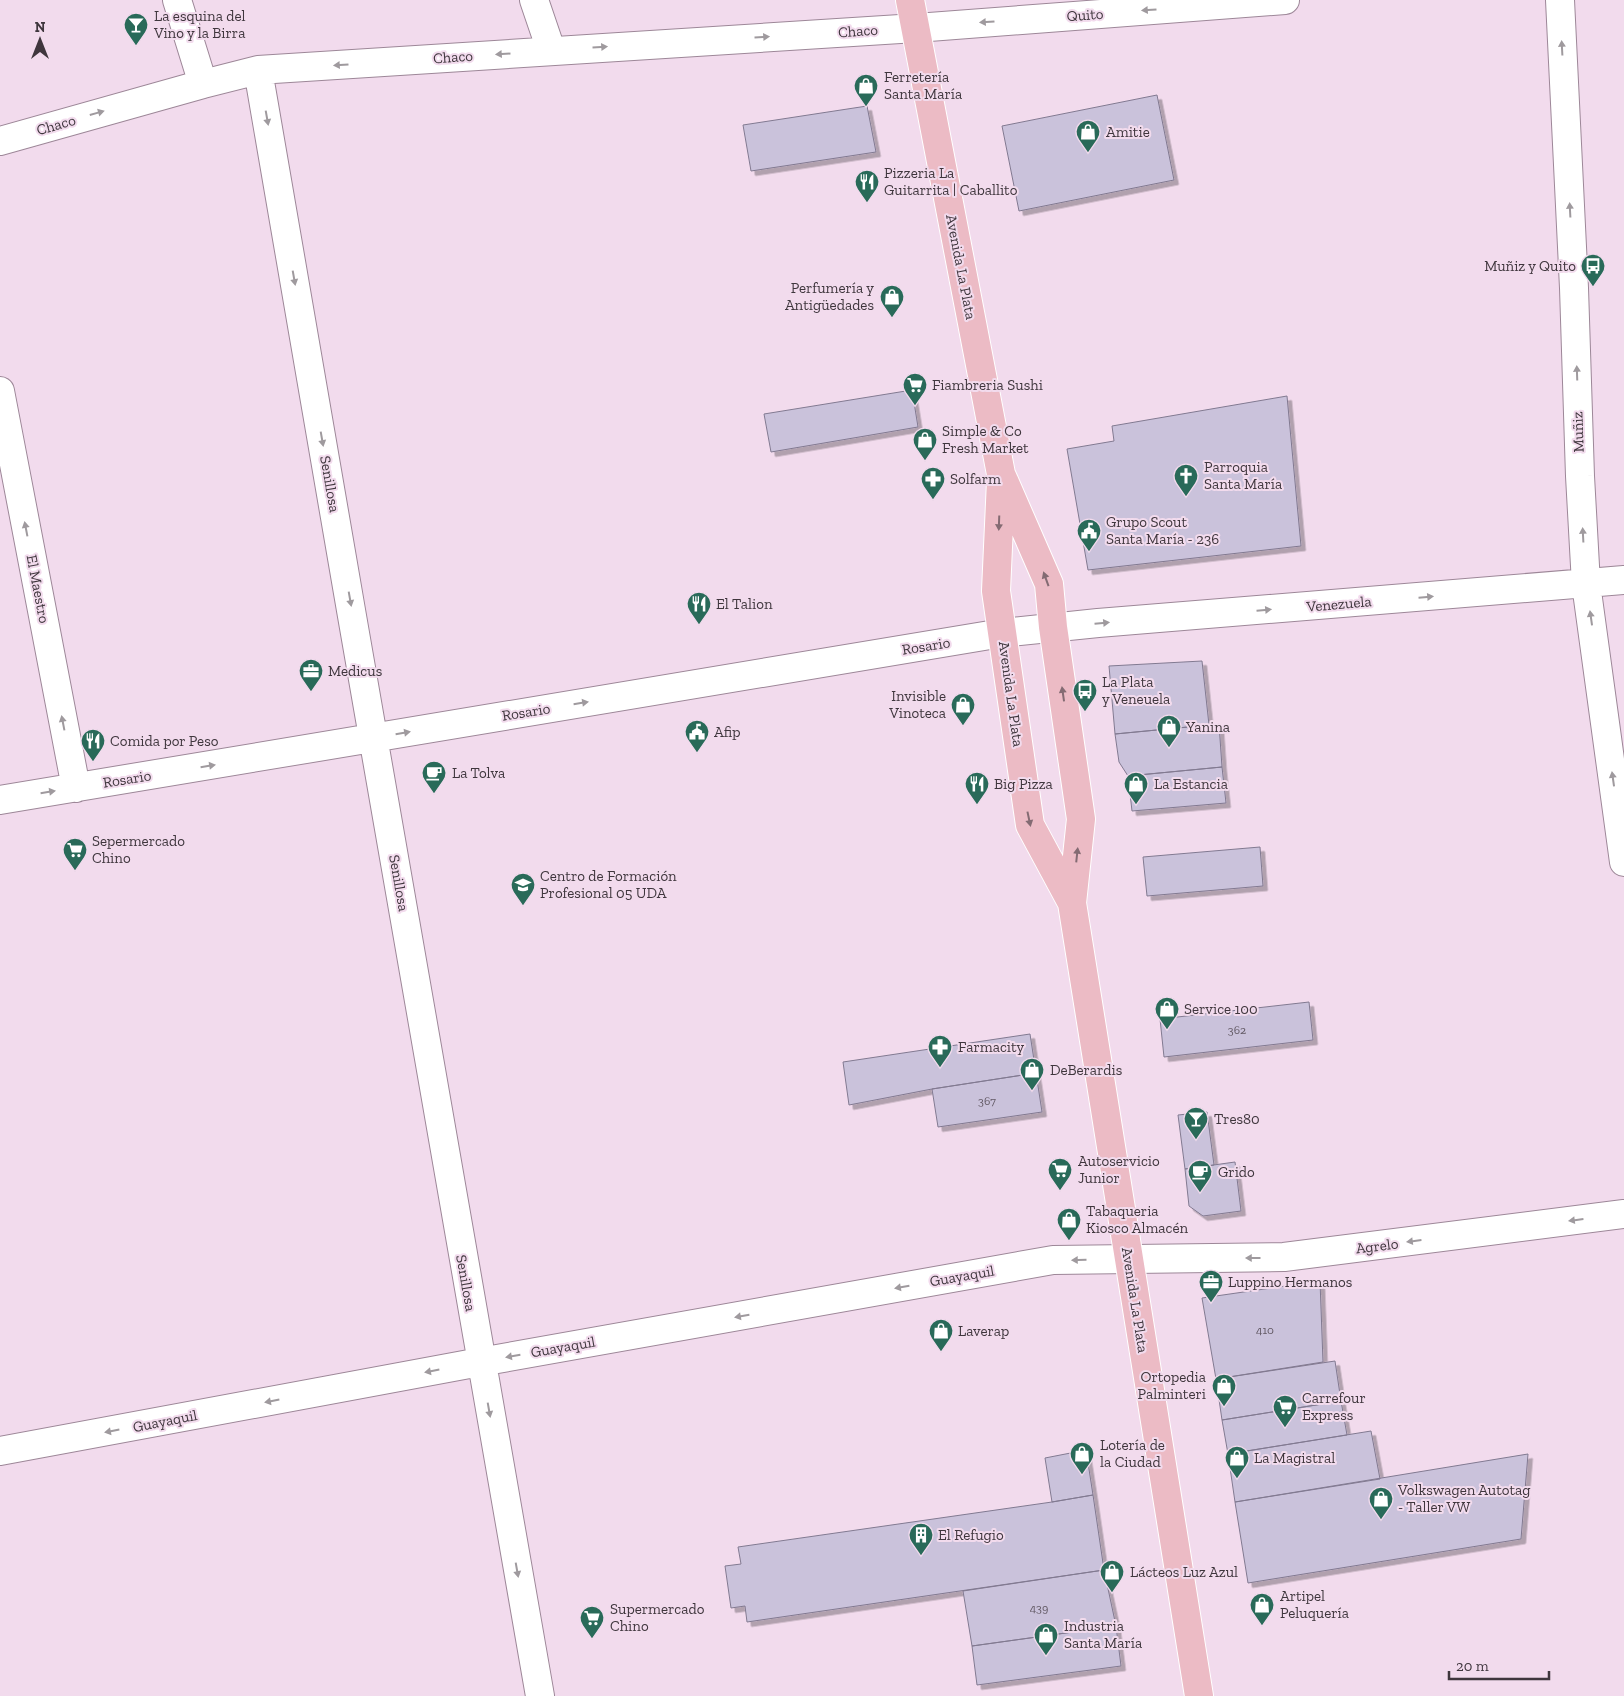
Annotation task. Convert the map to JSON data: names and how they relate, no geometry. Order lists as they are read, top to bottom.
{
  "streets": {
    "main road": ["Avenida La Plata"],
    "street": [
      "Quito",
      "Chaco",
      "Muñiz",
      "Senillosa",
      "El Maestro",
      "Venezuela",
      "Rosario",
      "Agrelo",
      "Guayaquil"
    ]
  },
  "crossings": [
    ["Quito", "Chaco"],
    ["Quito", "Avenida La Plata"],
    ["Chaco", "Avenida La Plata"],
    ["Chaco", "Senillosa"],
    ["Avenida La Plata", "Venezuela"],
    ["Avenida La Plata", "Rosario"],
    ["Avenida La Plata", "Agrelo"],
    ["Avenida La Plata", "Guayaquil"],
    ["Muñiz", "Venezuela"],
    ["Senillosa", "Rosario"],
    ["Senillosa", "Guayaquil"],
    ["El Maestro", "Rosario"],
    ["Venezuela", "Rosario"],
    ["Agrelo", "Guayaquil"]
  ],
  "one_way": [
    "Quito",
    "Muñiz",
    "Senillosa",
    "El Maestro",
    "Venezuela",
    "Rosario",
    "Agrelo",
    "Guayaquil"
  ],
  "places": {
    "bar": ["La esquina del Vino y la Birra", "Tres80"],
    "shop": [
      "Ferretería Santa María",
      "Amitie",
      "Perfumería y Antigüedades",
      "Simple & Co Fresh Market",
      "Invisible Vinoteca",
      "Yanina",
      "La Estancia",
      "Service 100",
      "DeBerardis",
      "Tabaqueria Kiosco Almacén",
      "Laverap",
      "Ortopedia Palminteri",
      "Lotería de la Ciudad",
      "La Magistral",
      "Volkswagen Autotag - Taller VW",
      "Lácteos Luz Azul",
      "Artipel Peluquería",
      "Industria Santa María"
    ],
    "restaurant": [
      "Pizzeria La Guitarrita | Caballito",
      "El Talion",
      "Comida por Peso",
      "Big Pizza"
    ],
    "bus stop": ["Muñiz y Quito", "La Plata y Veneuela"],
    "supermarket": [
      "Fiambreria Sushi",
      "Sepermercado Chino",
      "Autoservicio Junior",
      "Carrefour Express",
      "Supermercado Chino"
    ],
    "church": ["Parroquia Santa María"],
    "pharmacy": ["Solfarm", "Farmacity"],
    "public building": ["Grupo Scout Santa María - 236", "Afip"],
    "office": ["Medicus", "Luppino Hermanos"],
    "cafe": ["La Tolva", "Grido"],
    "school or university": ["Centro de Formación Profesional 05 UDA"],
    "building": ["El Refugio"]
  },
  "house_numbers": [
    "362",
    "367",
    "410",
    "439"
  ],
  "scale_bar": "20 m",
  "north": "top"
}
